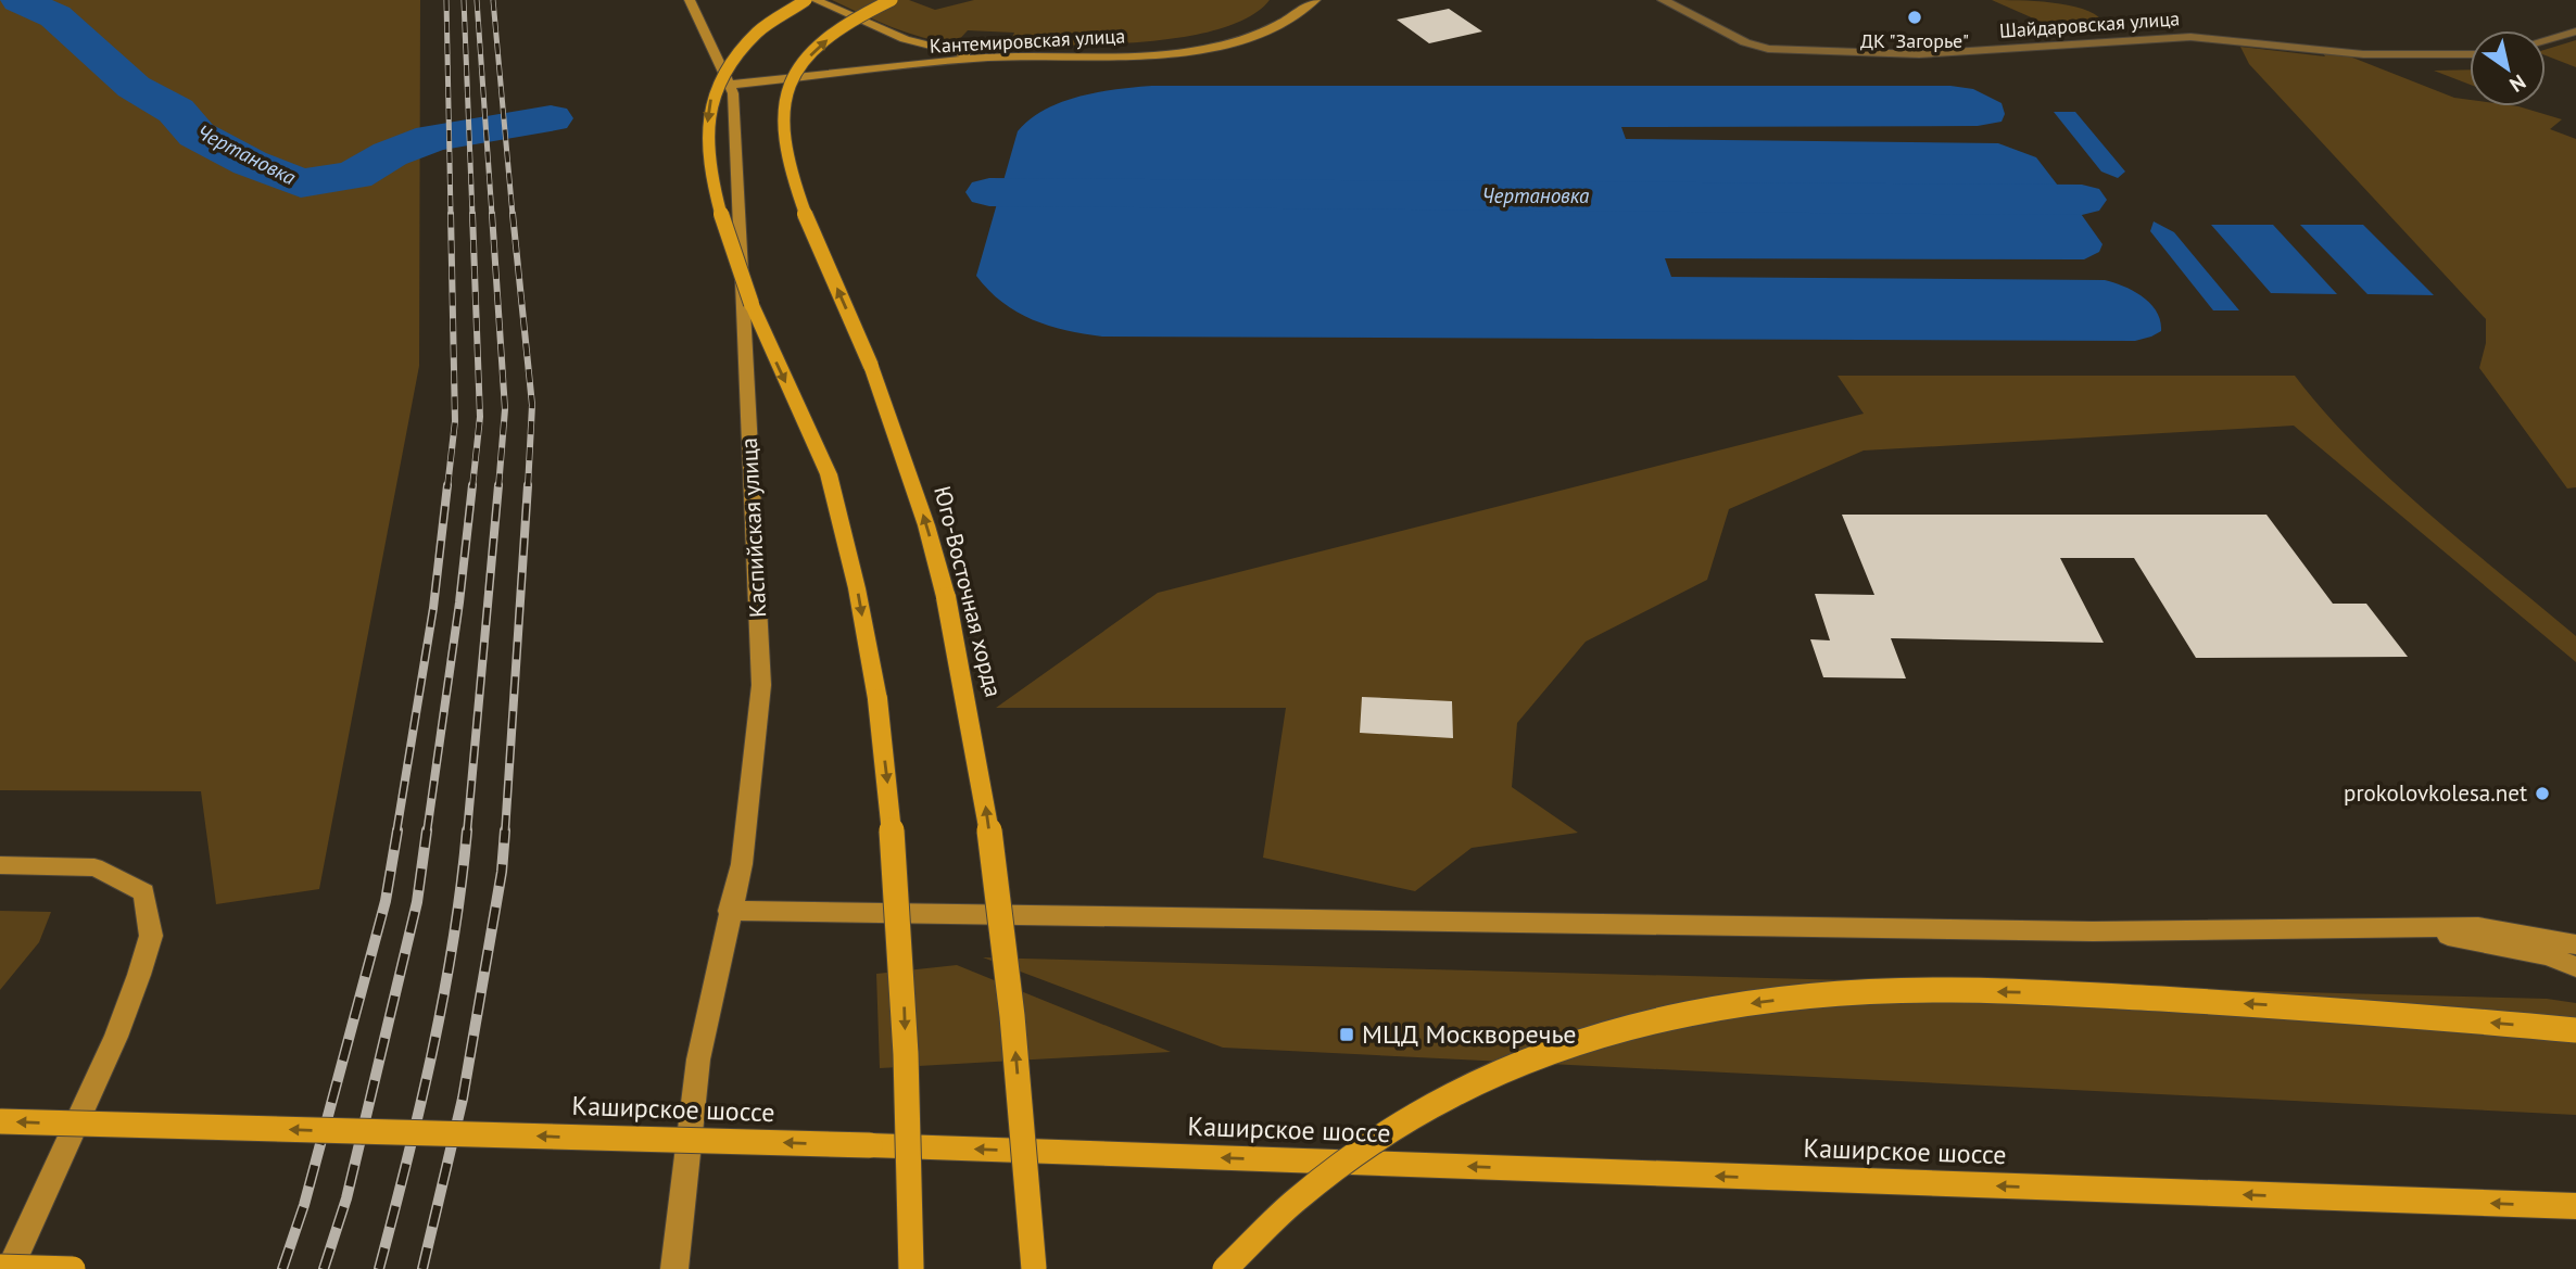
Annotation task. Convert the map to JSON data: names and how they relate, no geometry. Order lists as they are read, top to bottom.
{
  "streets": {
    "main road": [
      "Кантемировская улица",
      "Каспийская улица",
      "Юго-Восточная хорда",
      "Каширское шоссе"
    ],
    "street": ["Шайдаровская улица"]
  },
  "crossings": [
    ["Кантемировская улица", "Каспийская улица"]
  ],
  "one_way": ["Каширское шоссе"],
  "water": ["Чертановка"],
  "places": {
    "other": ["ДК \"Загорье\"", "prokolovkolesa.net"],
    "transit": ["МЦД Москворечье"]
  },
  "north": "bottom right"
}
